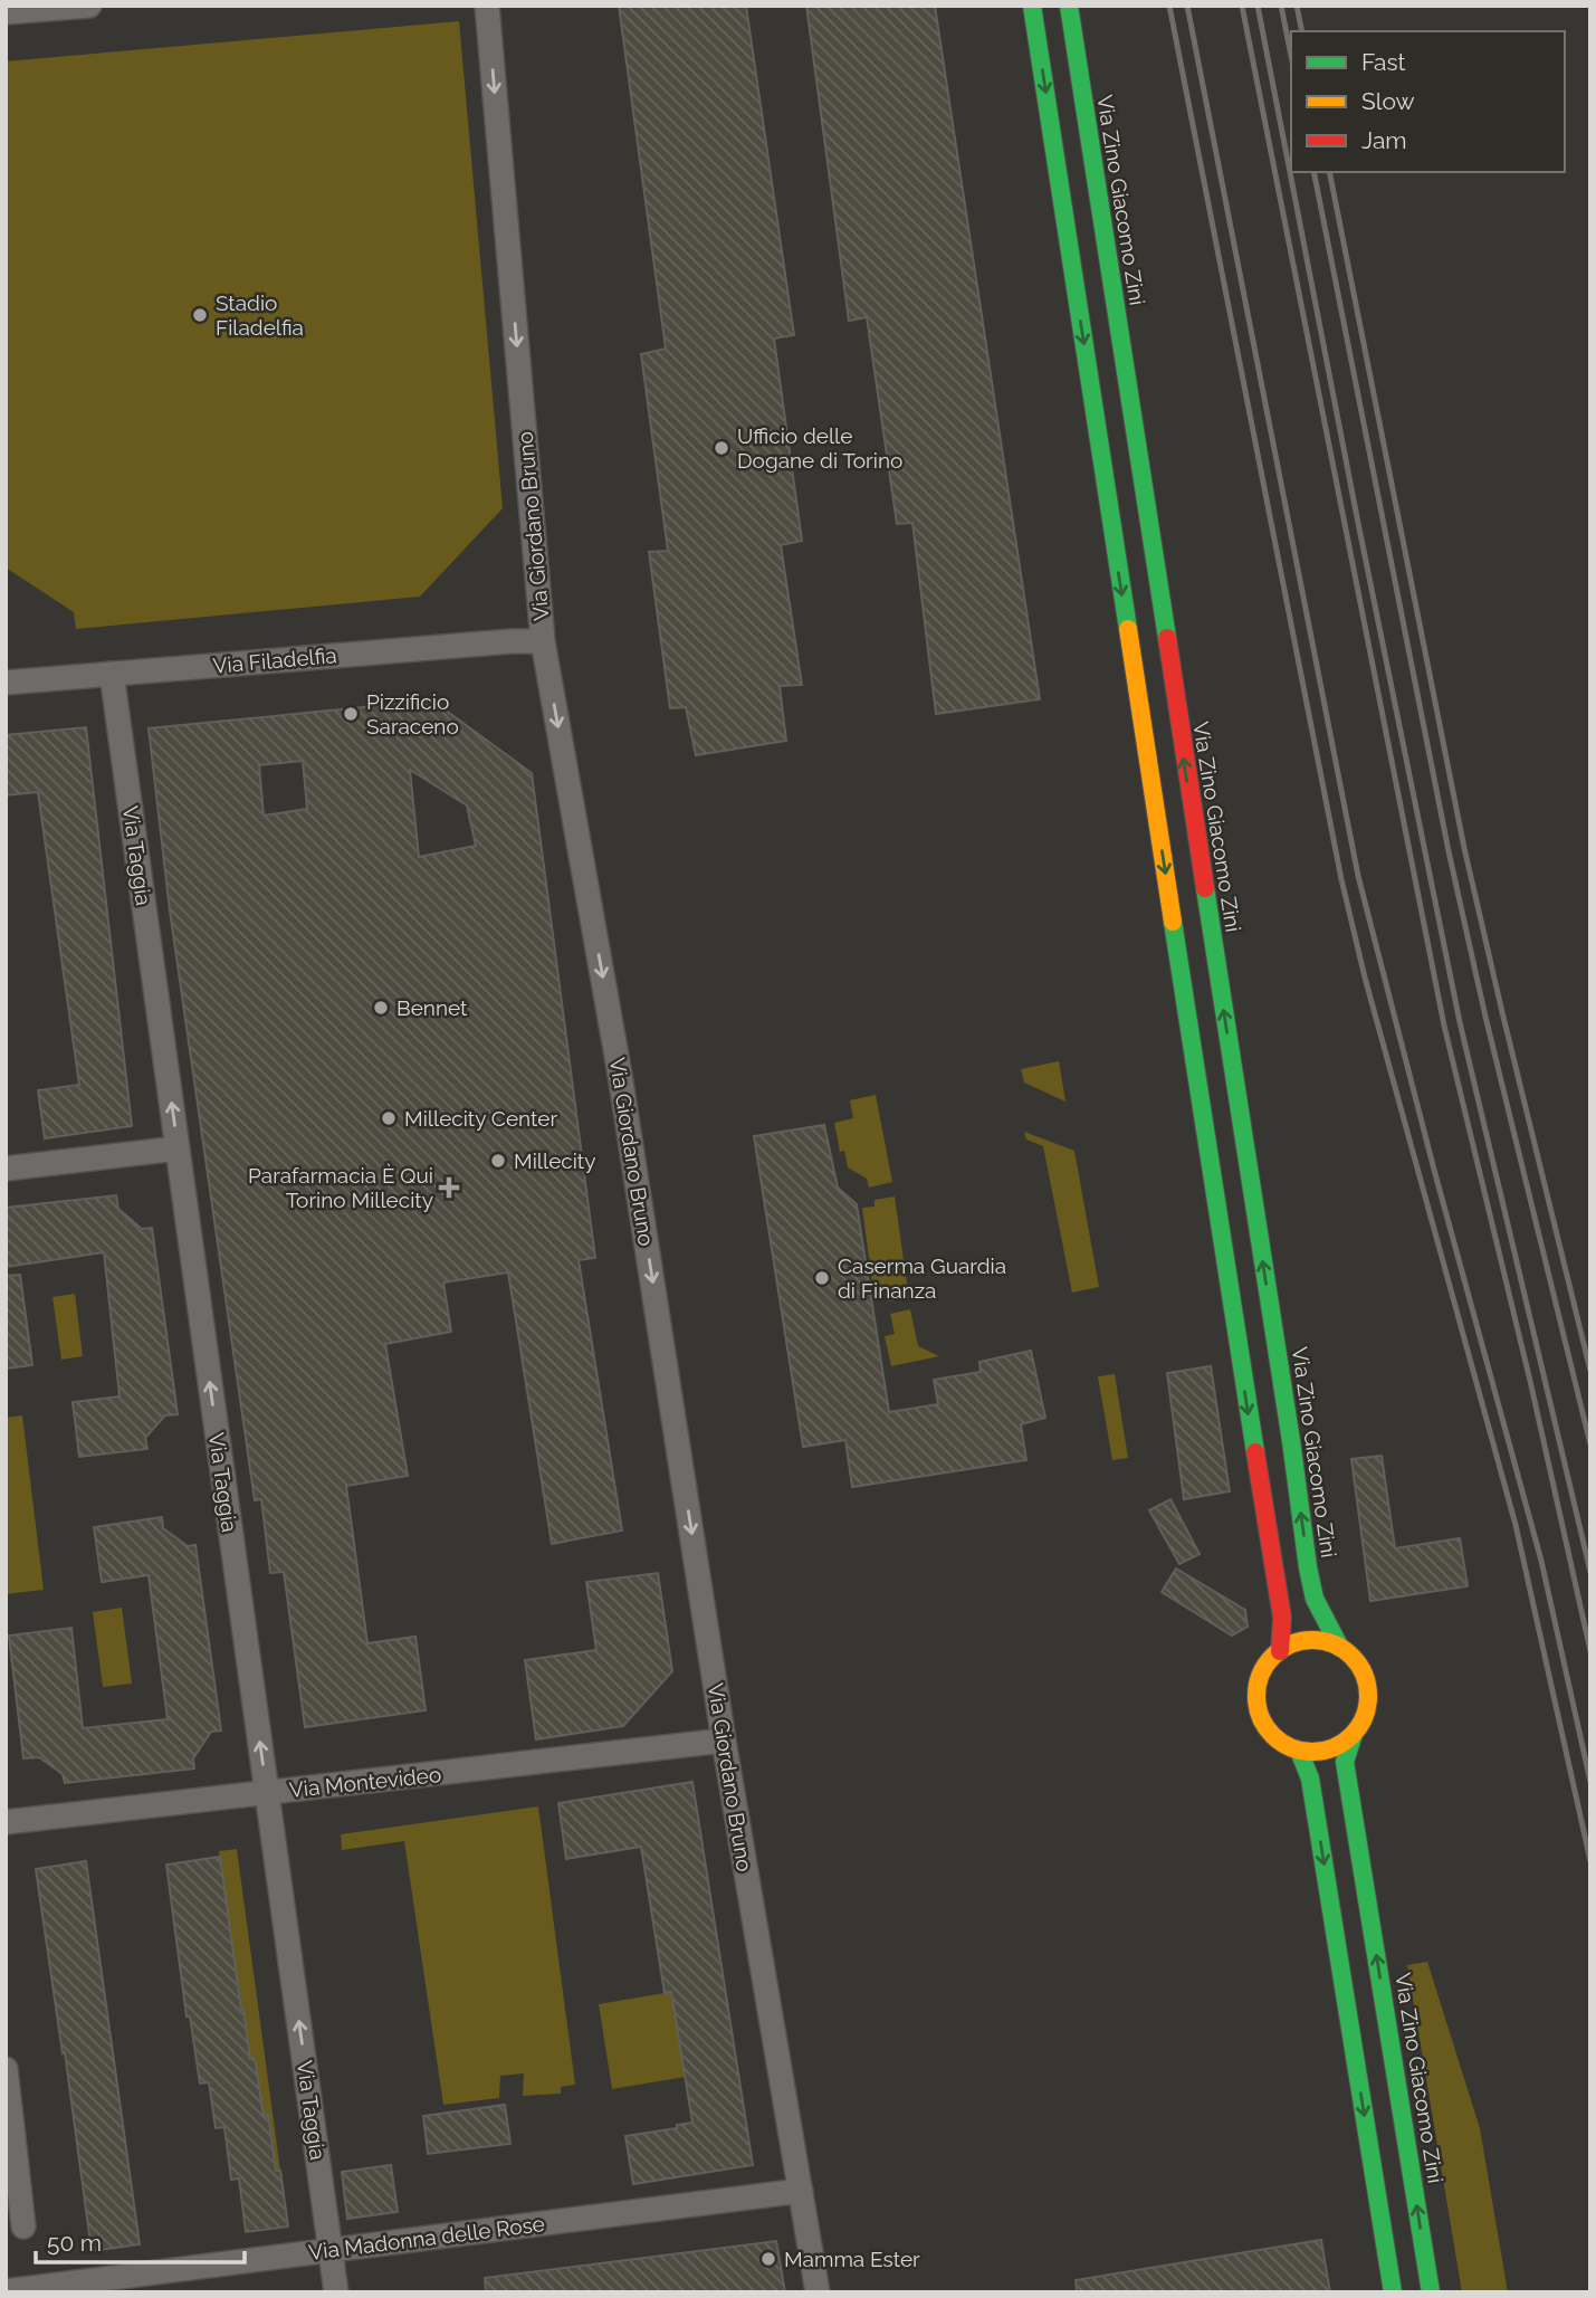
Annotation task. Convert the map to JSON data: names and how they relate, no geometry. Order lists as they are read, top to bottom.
{
  "streets": {
    "street": [
      "Via Zino Giacomo Zini",
      "Via Giordano Bruno",
      "Via Filadelfia",
      "Via Taggia",
      "Via Montevideo",
      "Via Madonna delle Rose"
    ]
  },
  "crossings": [
    ["Via Giordano Bruno", "Via Filadelfia"],
    ["Via Giordano Bruno", "Via Montevideo"],
    ["Via Giordano Bruno", "Via Madonna delle Rose"],
    ["Via Filadelfia", "Via Taggia"],
    ["Via Taggia", "Via Montevideo"],
    ["Via Taggia", "Via Madonna delle Rose"]
  ],
  "one_way": ["Via Giordano Bruno", "Via Taggia"],
  "places": {
    "other": [
      "Stadio Filadelfia",
      "Ufficio delle Dogane di Torino",
      "Pizzificio Saraceno",
      "Bennet",
      "Millecity Center",
      "Millecity",
      "Caserma Guardia di Finanza",
      "Mamma Ester"
    ],
    "health": ["Parafarmacia È Qui Torino Millecity"]
  },
  "legend": ["Fast", "Slow", "Jam"],
  "scale_bar": "50 m"
}
